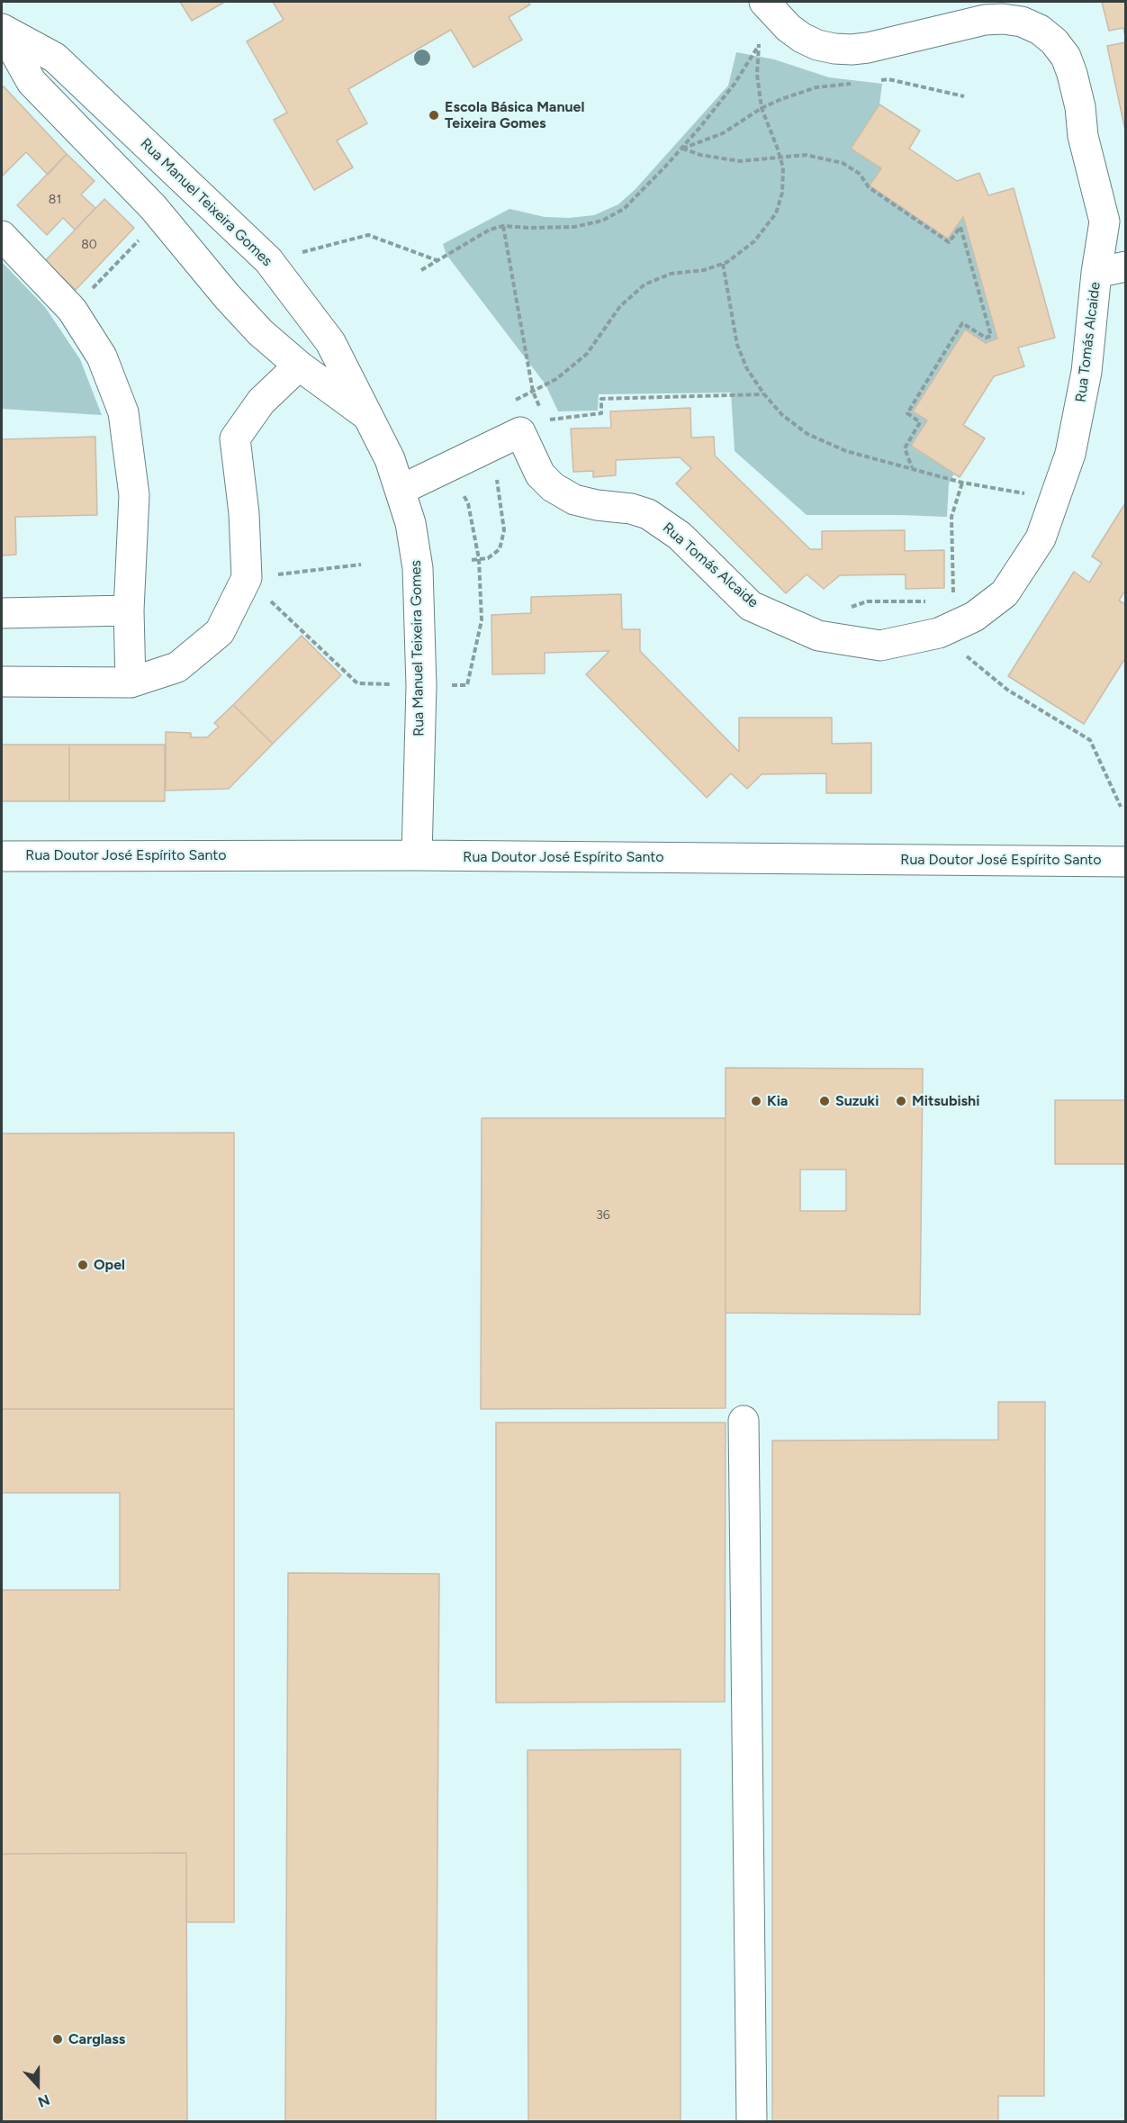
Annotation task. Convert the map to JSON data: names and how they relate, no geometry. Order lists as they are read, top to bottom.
{
  "streets": {
    "street": ["Rua Manuel Teixeira Gomes", "Rua Tomás Alcaide", "Rua Doutor José Espírito Santo"]
  },
  "crossings": [
    ["Rua Manuel Teixeira Gomes", "Rua Tomás Alcaide"],
    ["Rua Manuel Teixeira Gomes", "Rua Doutor José Espírito Santo"]
  ],
  "places": [
    "Escola Básica Manuel Teixeira Gomes",
    "Kia",
    "Suzuki",
    "Mitsubishi",
    "Opel",
    "Carglass"
  ],
  "house_numbers": ["81", "80", "36"],
  "north": "bottom"
}
